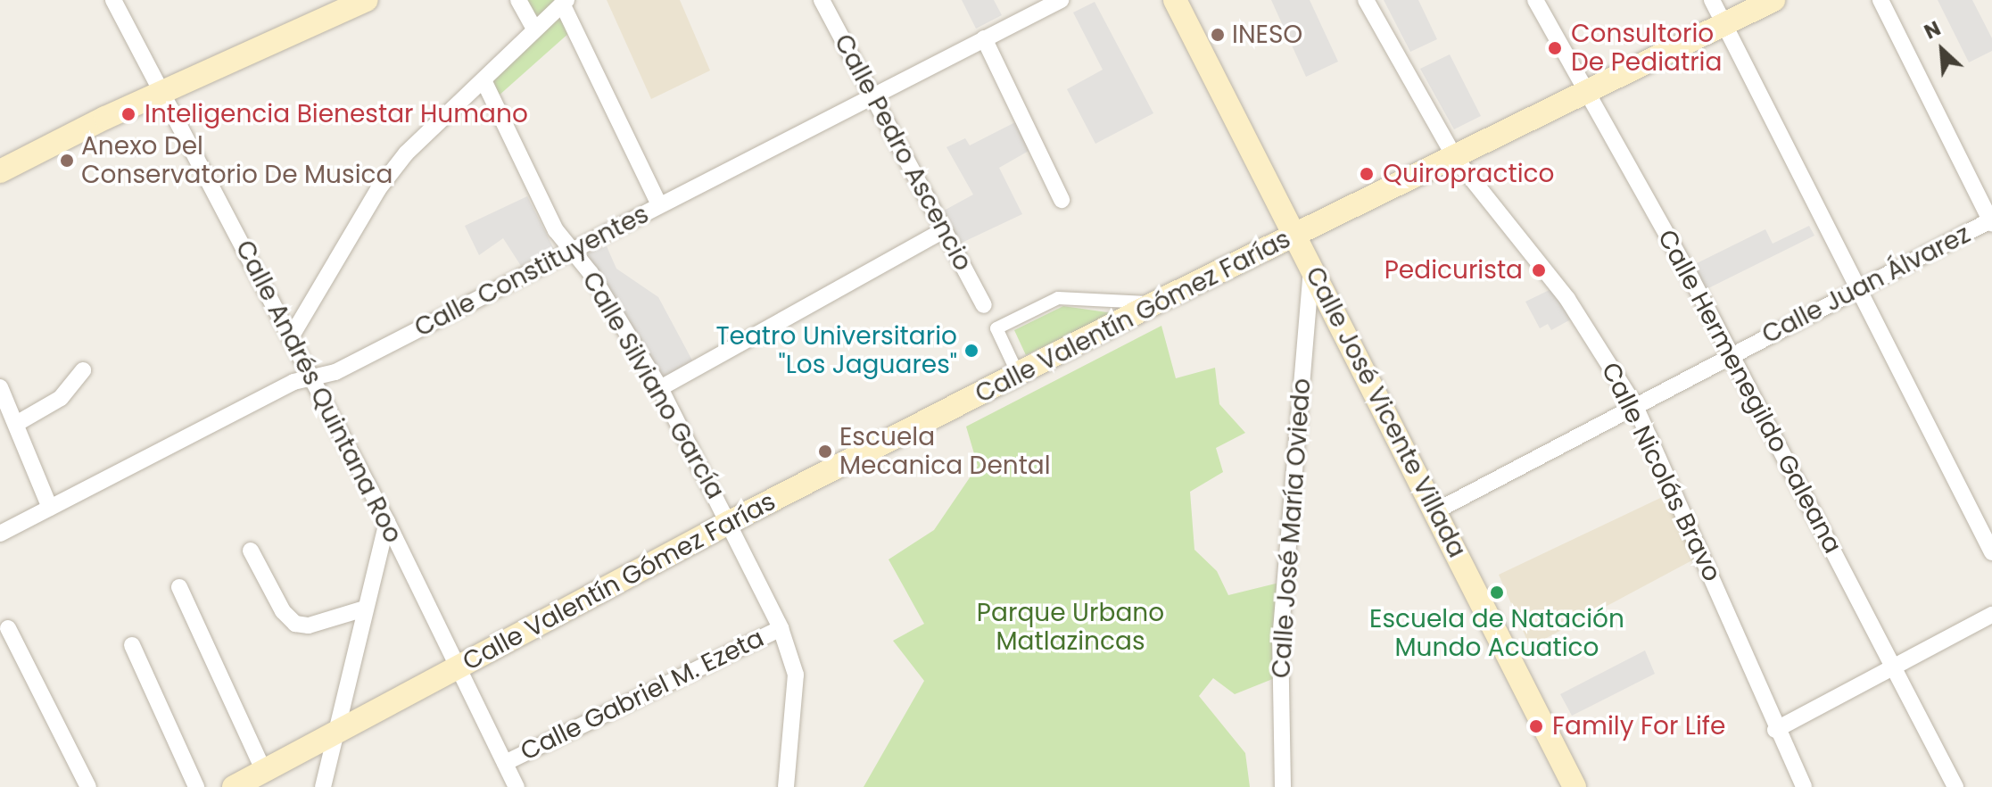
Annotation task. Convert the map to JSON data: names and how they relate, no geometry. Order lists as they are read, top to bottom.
{
  "streets": {
    "main road": ["Calle Valentín Gómez Farías", "Calle José Vicente Villada"],
    "street": [
      "Calle Pedro Ascencio",
      "Calle Constituyentes",
      "Calle Juan Álvarez",
      "Calle Silviano García",
      "Calle Andrés Quintana Roo",
      "Calle Hermenegildo Galeana",
      "Calle Nicolás Bravo",
      "Calle José María Oviedo",
      "Calle Gabriel M. Ezeta"
    ]
  },
  "crossings": [
    ["Calle Pedro Ascencio", "Calle Constituyentes"],
    ["Calle Constituyentes", "Calle Silviano García"],
    ["Calle Constituyentes", "Calle Andrés Quintana Roo"],
    ["Calle Juan Álvarez", "Calle Hermenegildo Galeana"],
    ["Calle Juan Álvarez", "Calle José Vicente Villada"],
    ["Calle Juan Álvarez", "Calle Nicolás Bravo"],
    ["Calle Valentín Gómez Farías", "Calle Silviano García"],
    ["Calle Valentín Gómez Farías", "Calle Andrés Quintana Roo"],
    ["Calle Valentín Gómez Farías", "Calle Hermenegildo Galeana"],
    ["Calle Valentín Gómez Farías", "Calle José Vicente Villada"],
    ["Calle Valentín Gómez Farías", "Calle Nicolás Bravo"],
    ["Calle Silviano García", "Calle Gabriel M. Ezeta"],
    ["Calle Andrés Quintana Roo", "Calle Gabriel M. Ezeta"],
    ["Calle José Vicente Villada", "Calle José María Oviedo"]
  ],
  "parks": ["Parque Urbano Matlazincas"],
  "places": [
    "INESO",
    "Consultorio De Pediatria",
    "Inteligencia Bienestar Humano",
    "Anexo Del Conservatorio De Musica",
    "Quiropractico",
    "Pedicurista",
    "Teatro Universitario \"Los Jaguares\"",
    "Escuela Mecanica Dental",
    "Escuela de Natación Mundo Acuatico",
    "Family For Life"
  ],
  "north": "top left"
}
